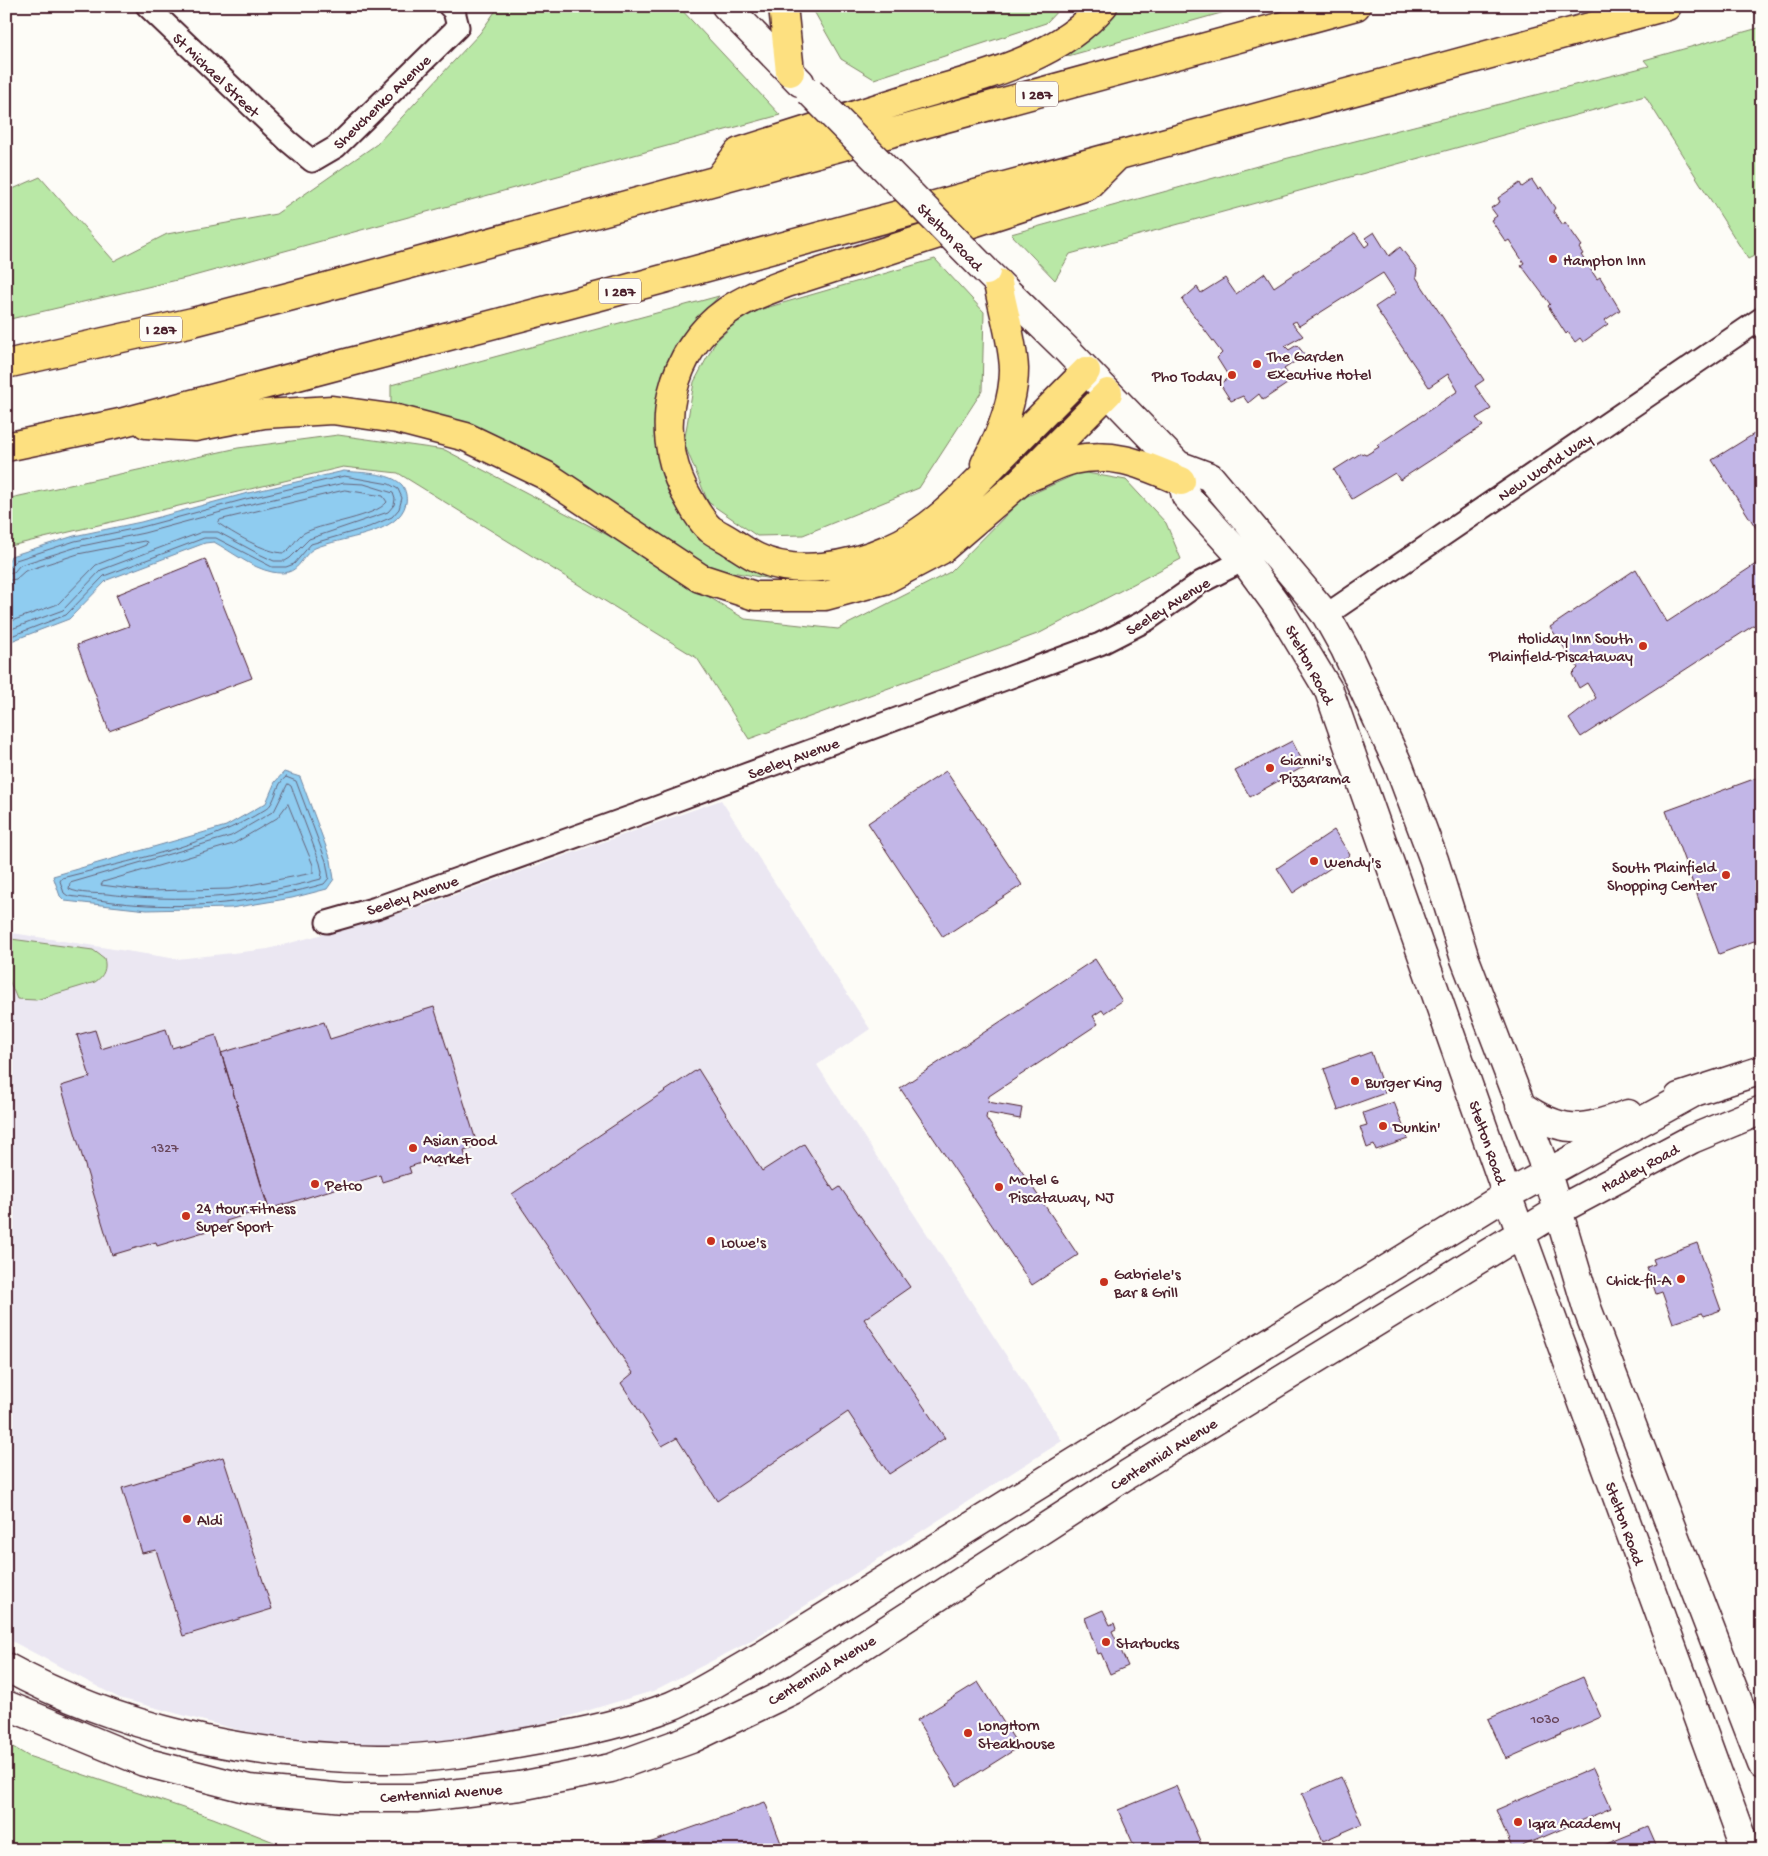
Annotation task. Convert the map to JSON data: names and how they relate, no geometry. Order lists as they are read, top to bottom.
{
  "streets": {
    "highway": ["I 287"],
    "main road": ["Stelton Road", "Hadley Road", "Centennial Avenue"],
    "street": [
      "St Michael Street",
      "Shevchenko Avenue",
      "New World Way",
      "Seeley Avenue"
    ]
  },
  "crossings": [
    ["St Michael Street", "Shevchenko Avenue"],
    ["Stelton Road", "New World Way"],
    ["Stelton Road", "Seeley Avenue"],
    ["Stelton Road", "Hadley Road"],
    ["Stelton Road", "Centennial Avenue"],
    ["Hadley Road", "Centennial Avenue"]
  ],
  "places": [
    "Hampton Inn",
    "The Garden Executive Hotel",
    "Pho Today",
    "Holiday Inn South Plainfield-Piscataway",
    "Gianni's Pizzarama",
    "Wendy's",
    "South Plainfield Shopping Center",
    "Burger King",
    "Dunkin'",
    "Asian Food Market",
    "Petco",
    "Motel 6 Piscataway, NJ",
    "24 Hour Fitness Super Sport",
    "Lowe's",
    "Chick-fil-A",
    "Gabriele's Bar & Grill",
    "Aldi",
    "Starbucks",
    "LongHorn Steakhouse",
    "Iqra Academy"
  ],
  "house_numbers": ["1327", "1030"]
}
